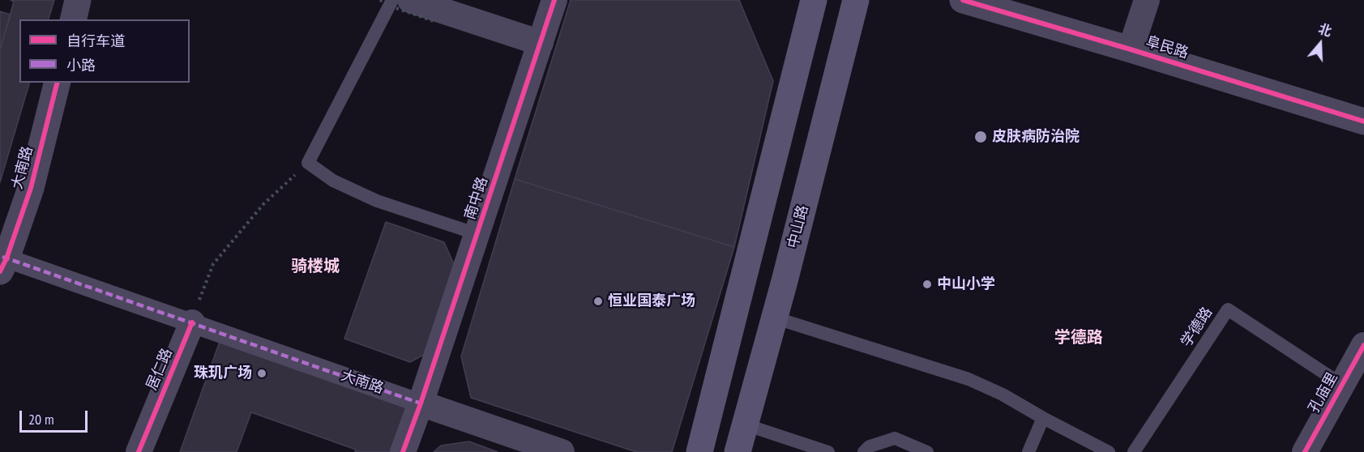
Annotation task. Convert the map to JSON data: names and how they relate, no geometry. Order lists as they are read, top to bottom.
{
  "streets": {
    "main road": ["中山路"],
    "street": [
      "阜民路",
      "大南路",
      "南中路",
      "居仁路",
      "孔庙里"
    ],
    "lane": ["学德路"]
  },
  "crossings": [
    ["大南路", "南中路"],
    ["大南路", "居仁路"],
    ["学德路", "孔庙里"]
  ],
  "districts": ["骑楼城", "学德路"],
  "places": [
    "皮肤病防治院",
    "中山小学",
    "恒业国泰广场",
    "珠玑广场"
  ],
  "legend": ["自行车道", "小路"],
  "scale_bar": "20 m",
  "north": "top"
}
